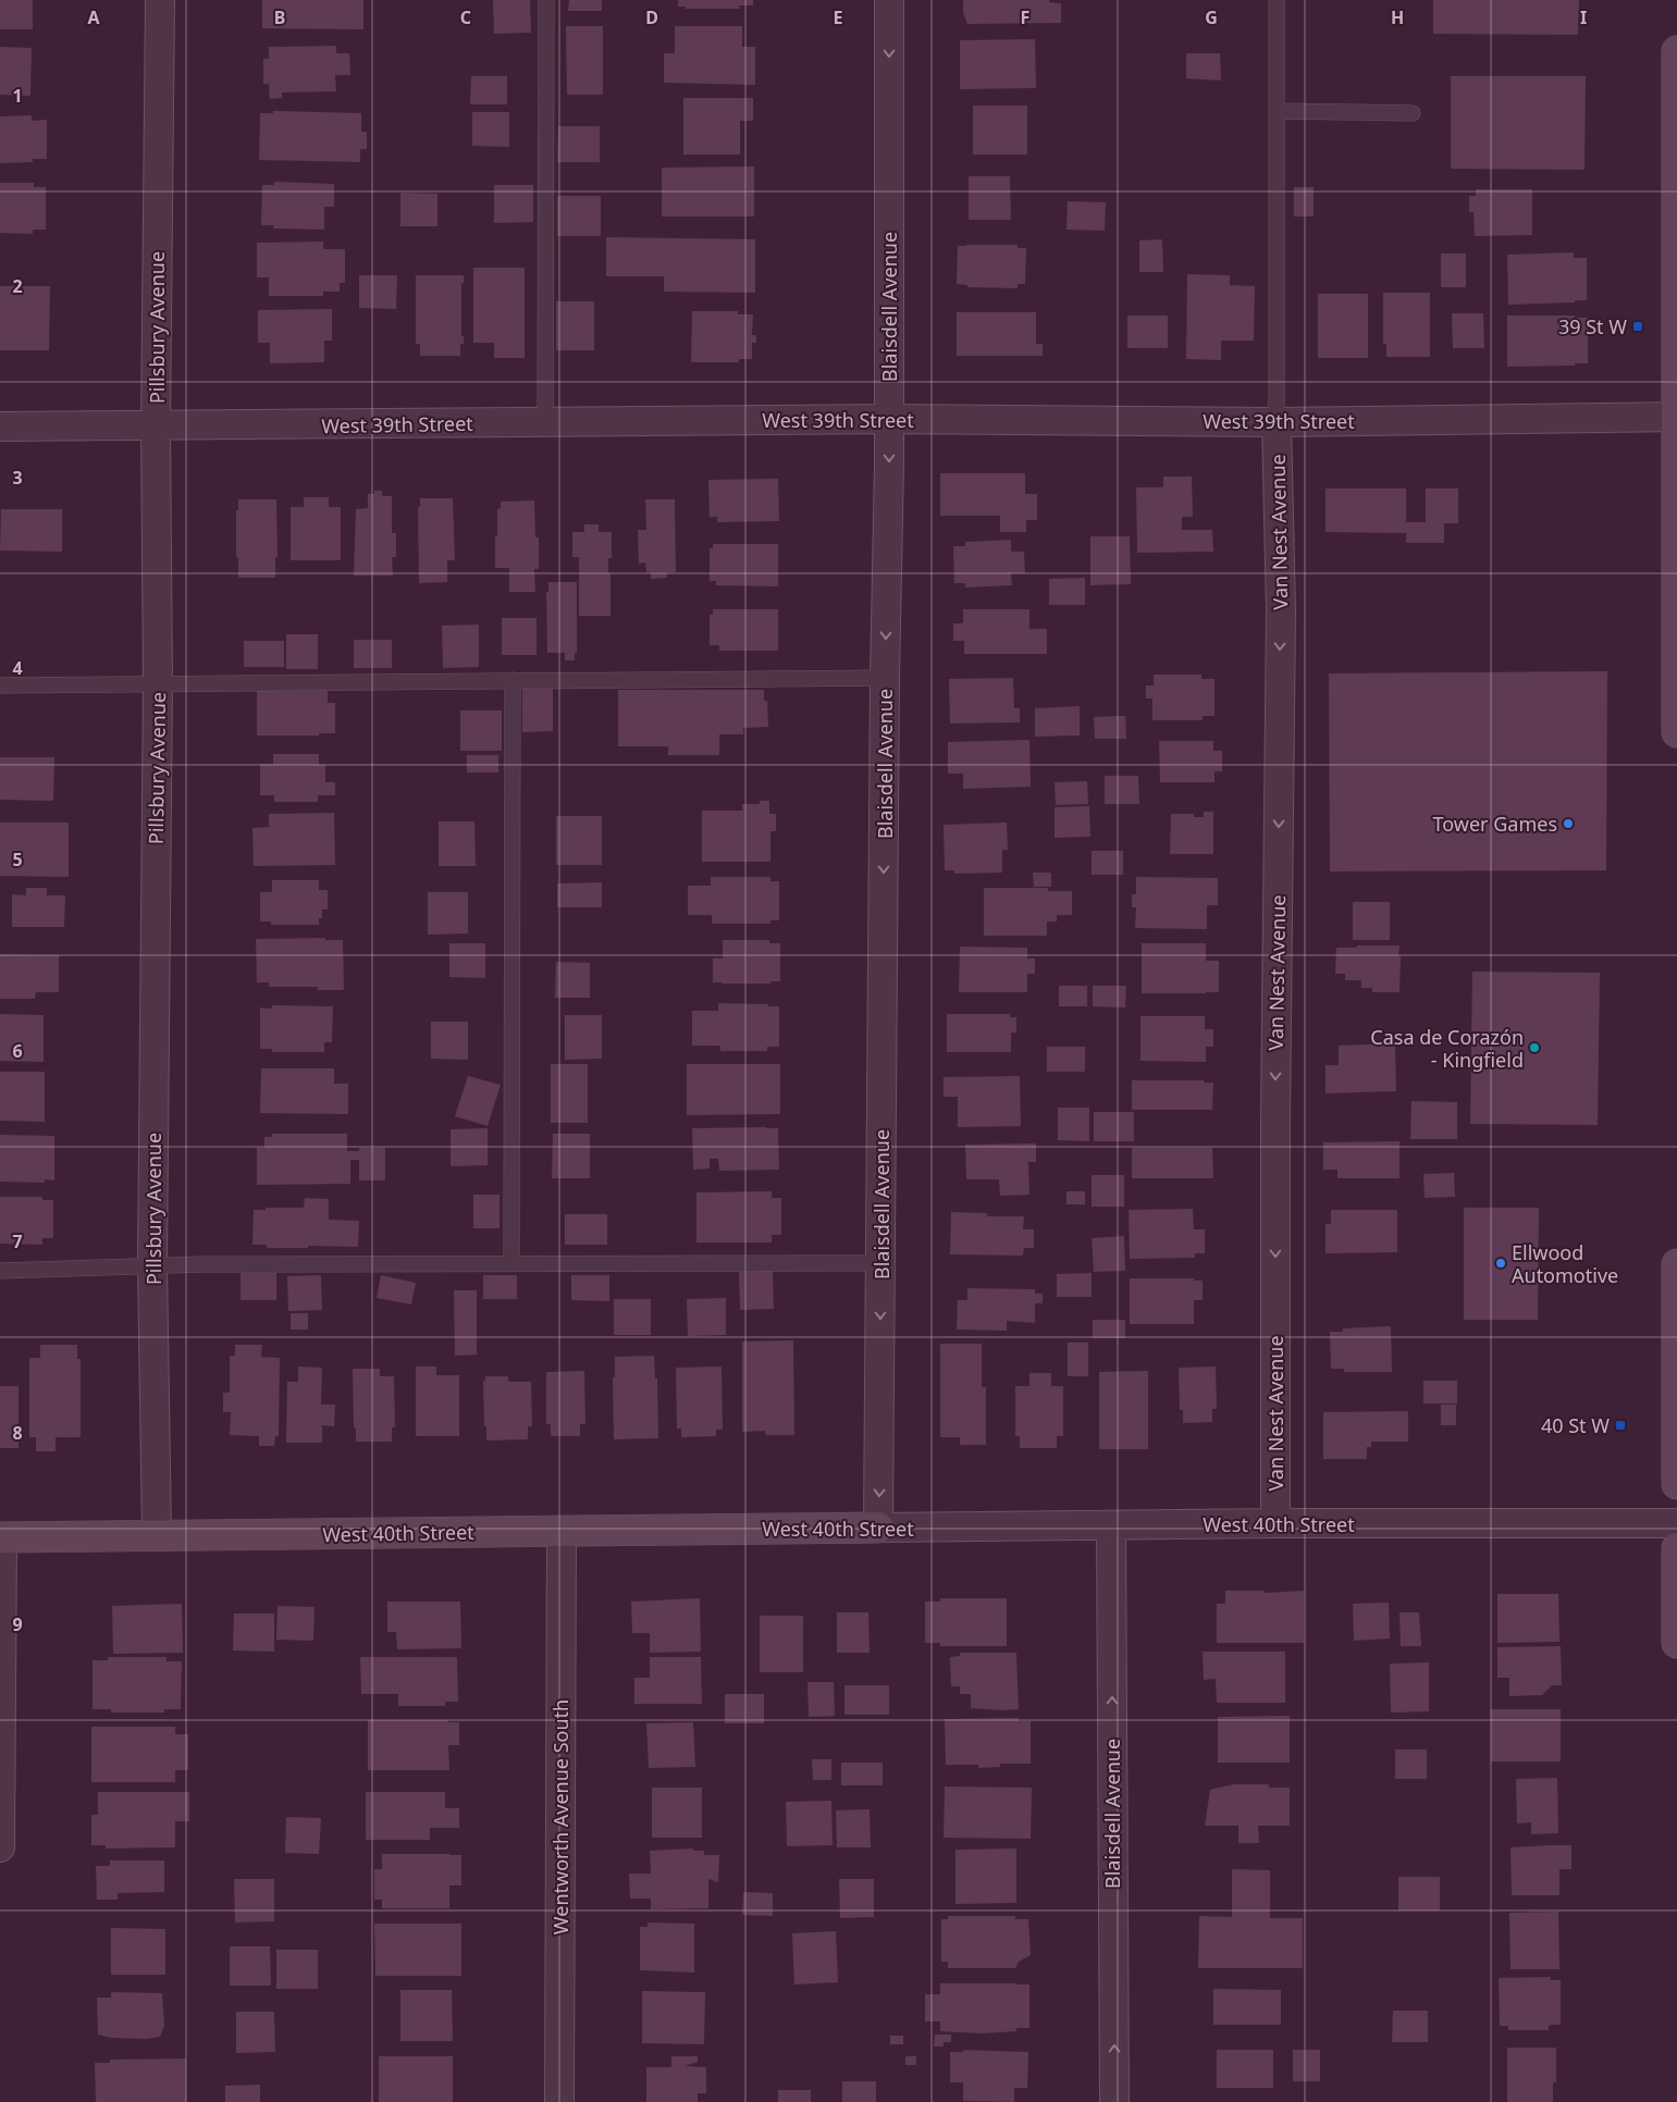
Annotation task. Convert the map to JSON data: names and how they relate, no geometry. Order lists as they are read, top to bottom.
{
  "streets": {
    "main road": ["West 40th Street"],
    "street": [
      "Blaisdell Avenue",
      "Pillsbury Avenue",
      "West 39th Street",
      "Van Nest Avenue",
      "Wentworth Avenue South"
    ]
  },
  "crossings": [
    ["Blaisdell Avenue", "West 39th Street"],
    ["Blaisdell Avenue", "West 40th Street"],
    ["Pillsbury Avenue", "West 39th Street"],
    ["Pillsbury Avenue", "West 40th Street"],
    ["West 39th Street", "Van Nest Avenue"],
    ["Van Nest Avenue", "West 40th Street"],
    ["West 40th Street", "Wentworth Avenue South"]
  ],
  "one_way": ["Van Nest Avenue"],
  "places": {
    "transit": ["39 St W", "40 St W"],
    "other": ["Tower Games", "Casa de Corazón - Kingfield", "Ellwood Automotive"]
  },
  "grid": {
    "columns": [
      "A",
      "B",
      "C",
      "D",
      "E",
      "F",
      "G",
      "H",
      "I"
    ],
    "rows": [
      "1",
      "2",
      "3",
      "4",
      "5",
      "6",
      "7",
      "8",
      "9"
    ]
  }
}
